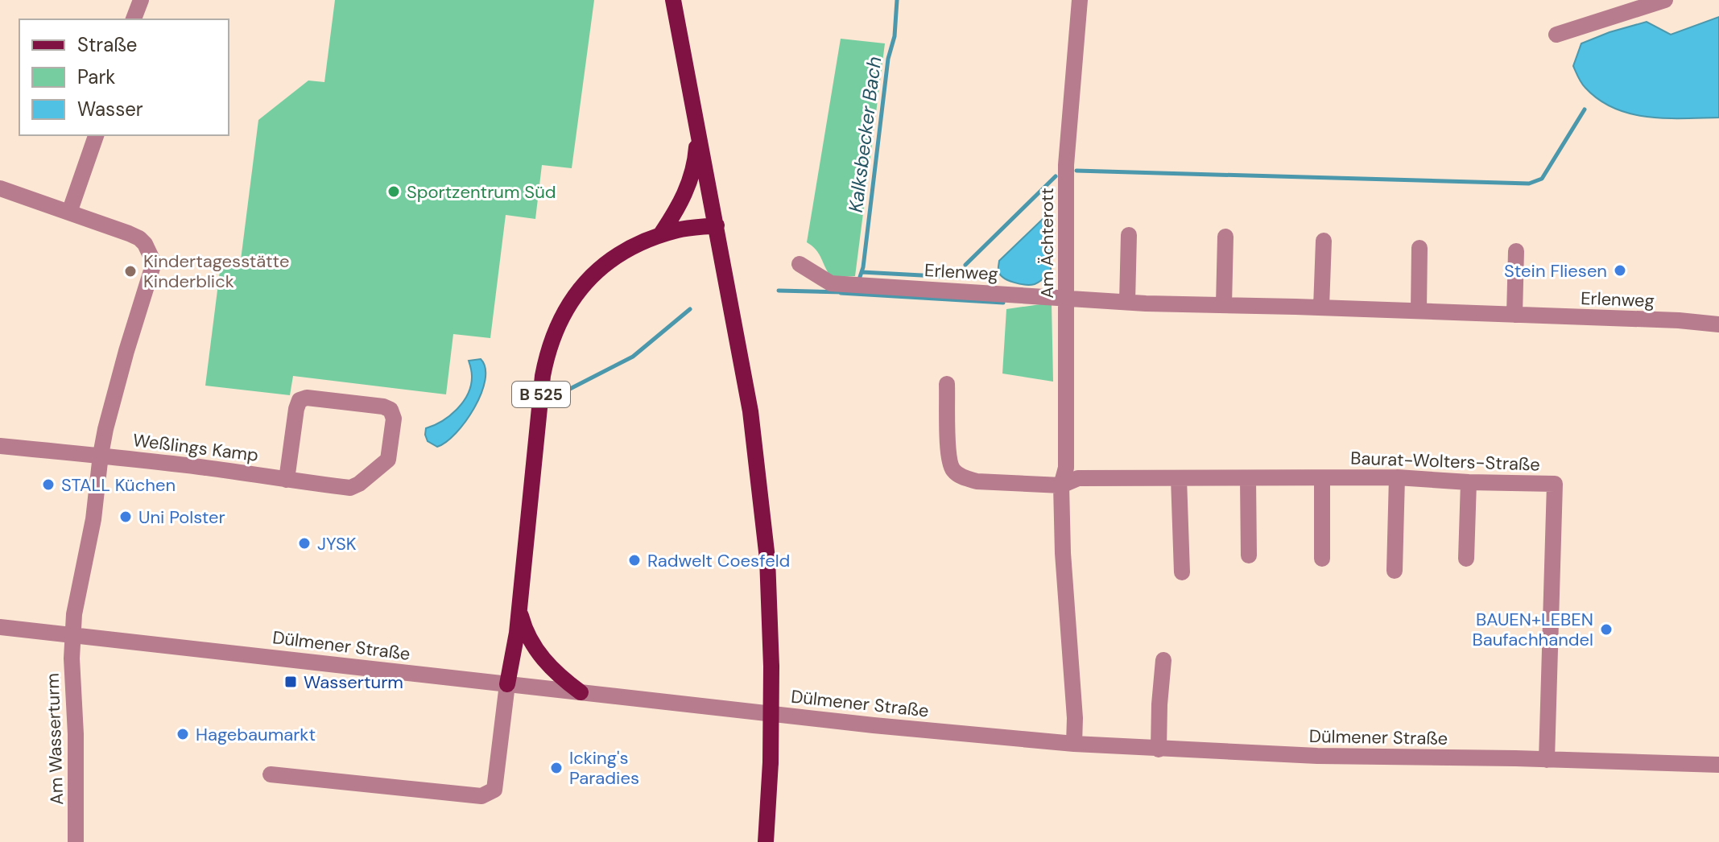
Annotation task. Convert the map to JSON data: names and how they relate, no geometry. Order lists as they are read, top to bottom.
{
  "streets": {
    "main road": ["B 525"],
    "street": [
      "Am Ächterott",
      "Erlenweg",
      "Weßlings Kamp",
      "Baurat-Wolters-Straße",
      "Dülmener Straße",
      "Am Wasserturm"
    ]
  },
  "crossings": [
    ["Am Ächterott", "Erlenweg"],
    ["Am Ächterott", "Baurat-Wolters-Straße"],
    ["Am Ächterott", "Dülmener Straße"],
    ["B 525", "Dülmener Straße"],
    ["Baurat-Wolters-Straße", "Dülmener Straße"],
    ["Dülmener Straße", "Am Wasserturm"]
  ],
  "water": ["Kalksbecker Bach"],
  "places": {
    "other": [
      "Sportzentrum Süd",
      "Stein Fliesen",
      "Kindertagesstätte Kinderblick",
      "STALL Küchen",
      "Uni Polster",
      "JYSK",
      "Radwelt Coesfeld",
      "BAUEN+LEBEN Baufachhandel",
      "Hagebaumarkt",
      "Icking's Paradies"
    ],
    "transit": ["Wasserturm"]
  },
  "legend": ["Straße", "Park", "Wasser"]
}
